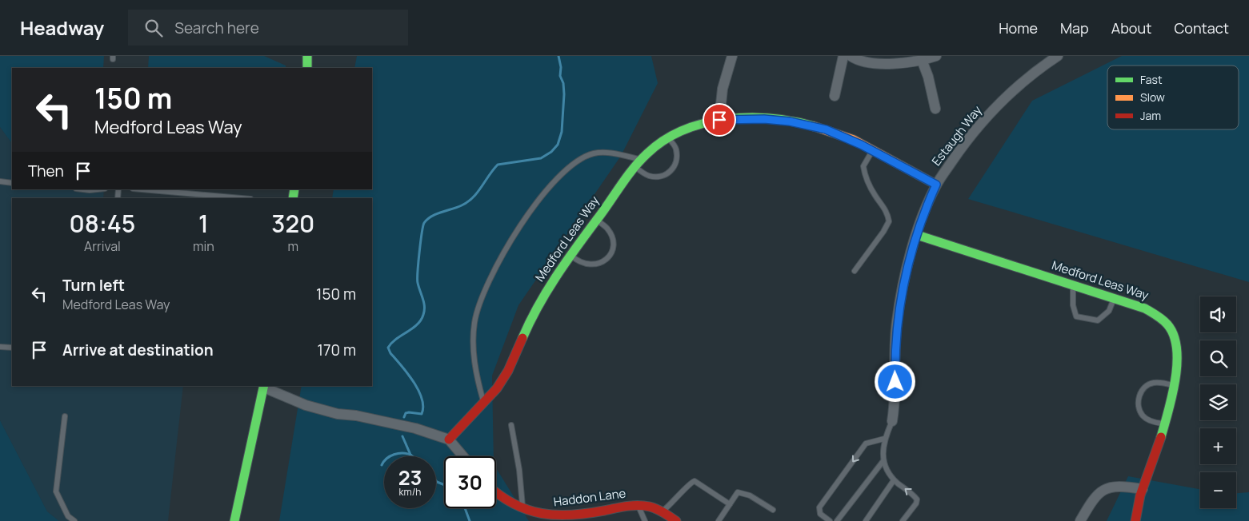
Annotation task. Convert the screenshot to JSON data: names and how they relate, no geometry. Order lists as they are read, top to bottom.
{
  "streets": {
    "main road": ["Medford Leas Way", "Haddon Lane"],
    "street": ["Estaugh Way"]
  },
  "crossings": [
    ["Estaugh Way", "Medford Leas Way"]
  ],
  "legend": ["Fast", "Slow", "Jam"],
  "page": {
    "header": "Headway",
    "search": "Search here",
    "nav": [
      "Home",
      "Map",
      "About",
      "Contact"
    ],
    "turn": ["150 m", "Medford Leas Way"],
    "then": "Then",
    "eta": [
      "08:45",
      "Arrival",
      "1",
      "min",
      "320",
      "m"
    ],
    "list": [
      {
        "name": "Turn left",
        "note": "Medford Leas Way",
        "value": "150 m"
      },
      {
        "name": "Arrive at destination",
        "value": "170 m"
      }
    ],
    "map_buttons": ["+", "−"],
    "speed": "23 km/h",
    "limit": "30"
  }
}
